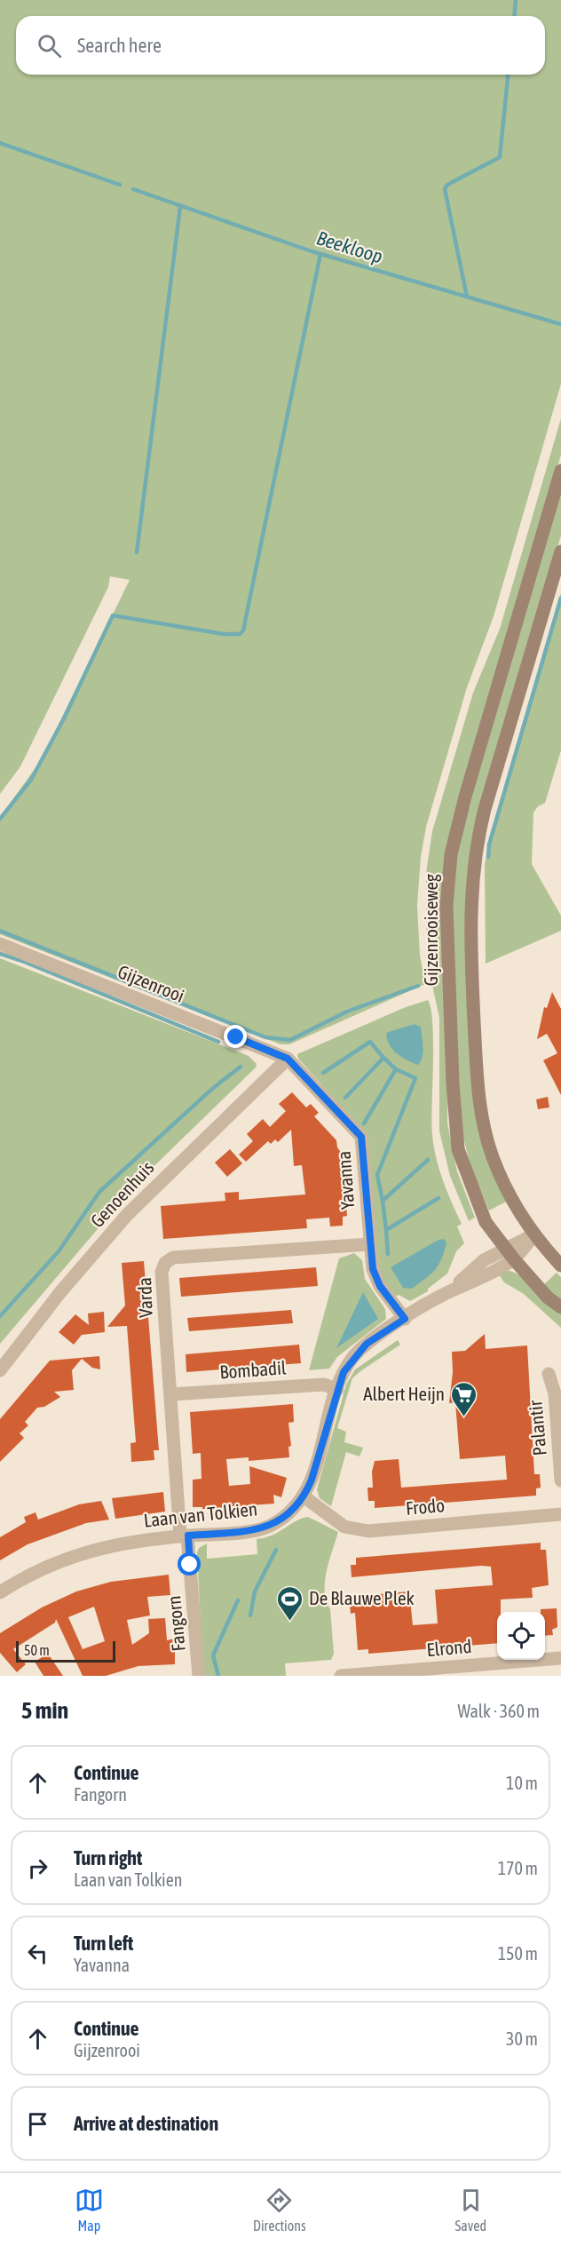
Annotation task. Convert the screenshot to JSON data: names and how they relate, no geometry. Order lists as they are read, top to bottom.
{
  "streets": {
    "main road": ["Gijzenrooiseweg"],
    "street": [
      "Gijzenrooi",
      "Yavanna",
      "Genoenhuis",
      "Varda",
      "Bombadil",
      "Palantir",
      "Frodo",
      "Laan van Tolkien",
      "Fangorn",
      "Elrond"
    ]
  },
  "crossings": [
    ["Gijzenrooiseweg", "Laan van Tolkien"],
    ["Gijzenrooi", "Yavanna"],
    ["Gijzenrooi", "Genoenhuis"],
    ["Yavanna", "Genoenhuis"],
    ["Yavanna", "Varda"],
    ["Yavanna", "Laan van Tolkien"],
    ["Varda", "Bombadil"],
    ["Varda", "Laan van Tolkien"],
    ["Varda", "Fangorn"],
    ["Bombadil", "Laan van Tolkien"],
    ["Frodo", "Laan van Tolkien"],
    ["Laan van Tolkien", "Fangorn"]
  ],
  "water": ["Beekloop"],
  "places": {
    "supermarket": ["Albert Heijn"],
    "sports": ["De Blauwe Plek"]
  },
  "scale_bar": "50 m",
  "page": {
    "search": "Search here",
    "scale": "50 m",
    "heading": ["5 min", "Walk · 360 m"],
    "list": [
      ["Continue", "Fangorn", "10 m"],
      ["Turn right", "Laan van Tolkien", "170 m"],
      ["Turn left", "Yavanna", "150 m"],
      ["Continue", "Gijzenrooi", "30 m"],
      "Arrive at destination"
    ],
    "nav": ["Map", "Directions", "Saved"]
  }
}
